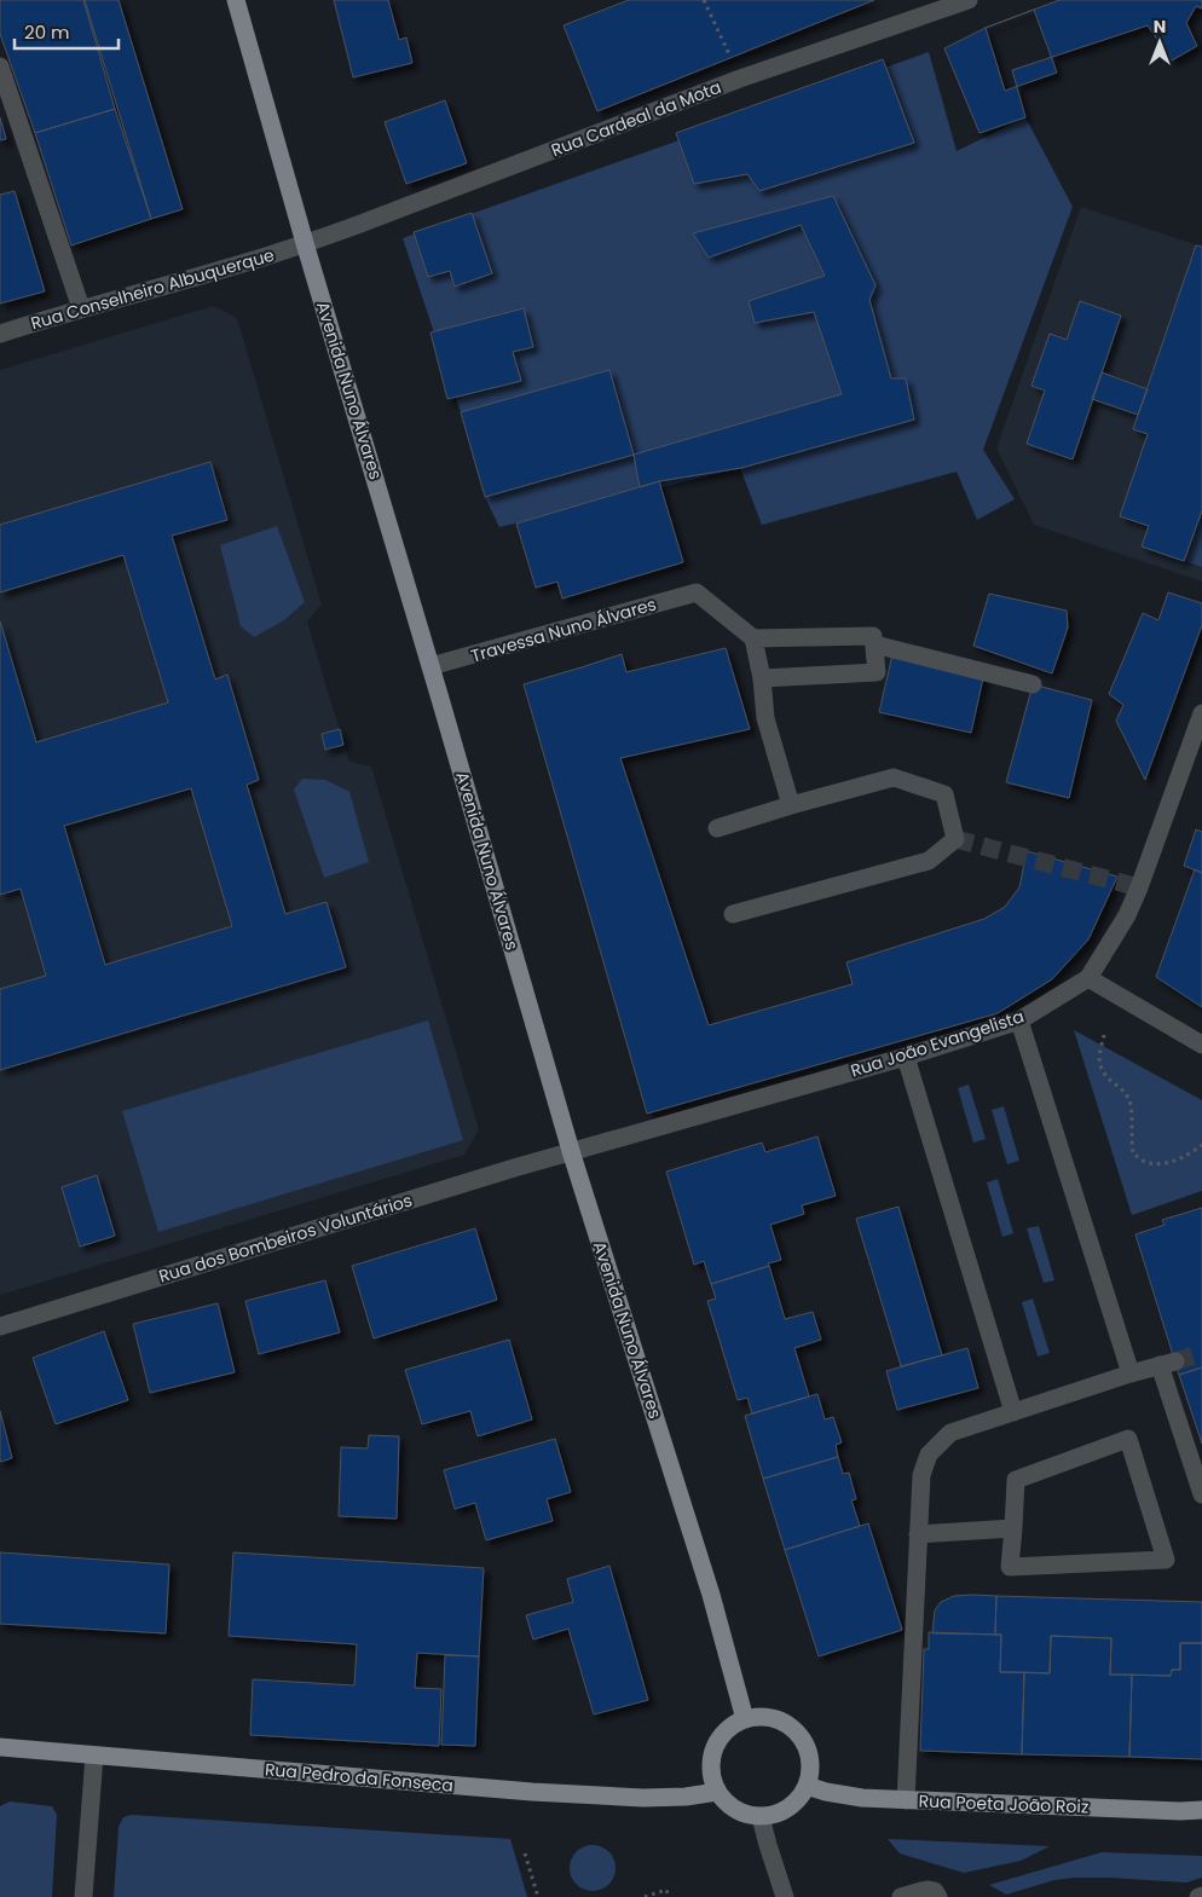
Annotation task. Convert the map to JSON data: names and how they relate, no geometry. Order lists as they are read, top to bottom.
{
  "streets": {
    "main road": ["Avenida Nuno Álvares", "Rua Pedro da Fonseca", "Rua Poeta João Roiz"],
    "street": [
      "Rua Cardeal da Mota",
      "Rua Conselheiro Albuquerque",
      "Travessa Nuno Álvares",
      "Rua João Evangelista",
      "Rua dos Bombeiros Voluntários"
    ]
  },
  "crossings": [
    ["Rua Cardeal da Mota", "Rua Conselheiro Albuquerque"],
    ["Rua Cardeal da Mota", "Avenida Nuno Álvares"],
    ["Rua Conselheiro Albuquerque", "Avenida Nuno Álvares"],
    ["Avenida Nuno Álvares", "Travessa Nuno Álvares"],
    ["Avenida Nuno Álvares", "Rua João Evangelista"],
    ["Avenida Nuno Álvares", "Rua dos Bombeiros Voluntários"],
    ["Avenida Nuno Álvares", "Rua Pedro da Fonseca"],
    ["Avenida Nuno Álvares", "Rua Poeta João Roiz"],
    ["Rua João Evangelista", "Rua dos Bombeiros Voluntários"],
    ["Rua Pedro da Fonseca", "Rua Poeta João Roiz"]
  ],
  "scale_bar": "20 m",
  "north": "top"
}
